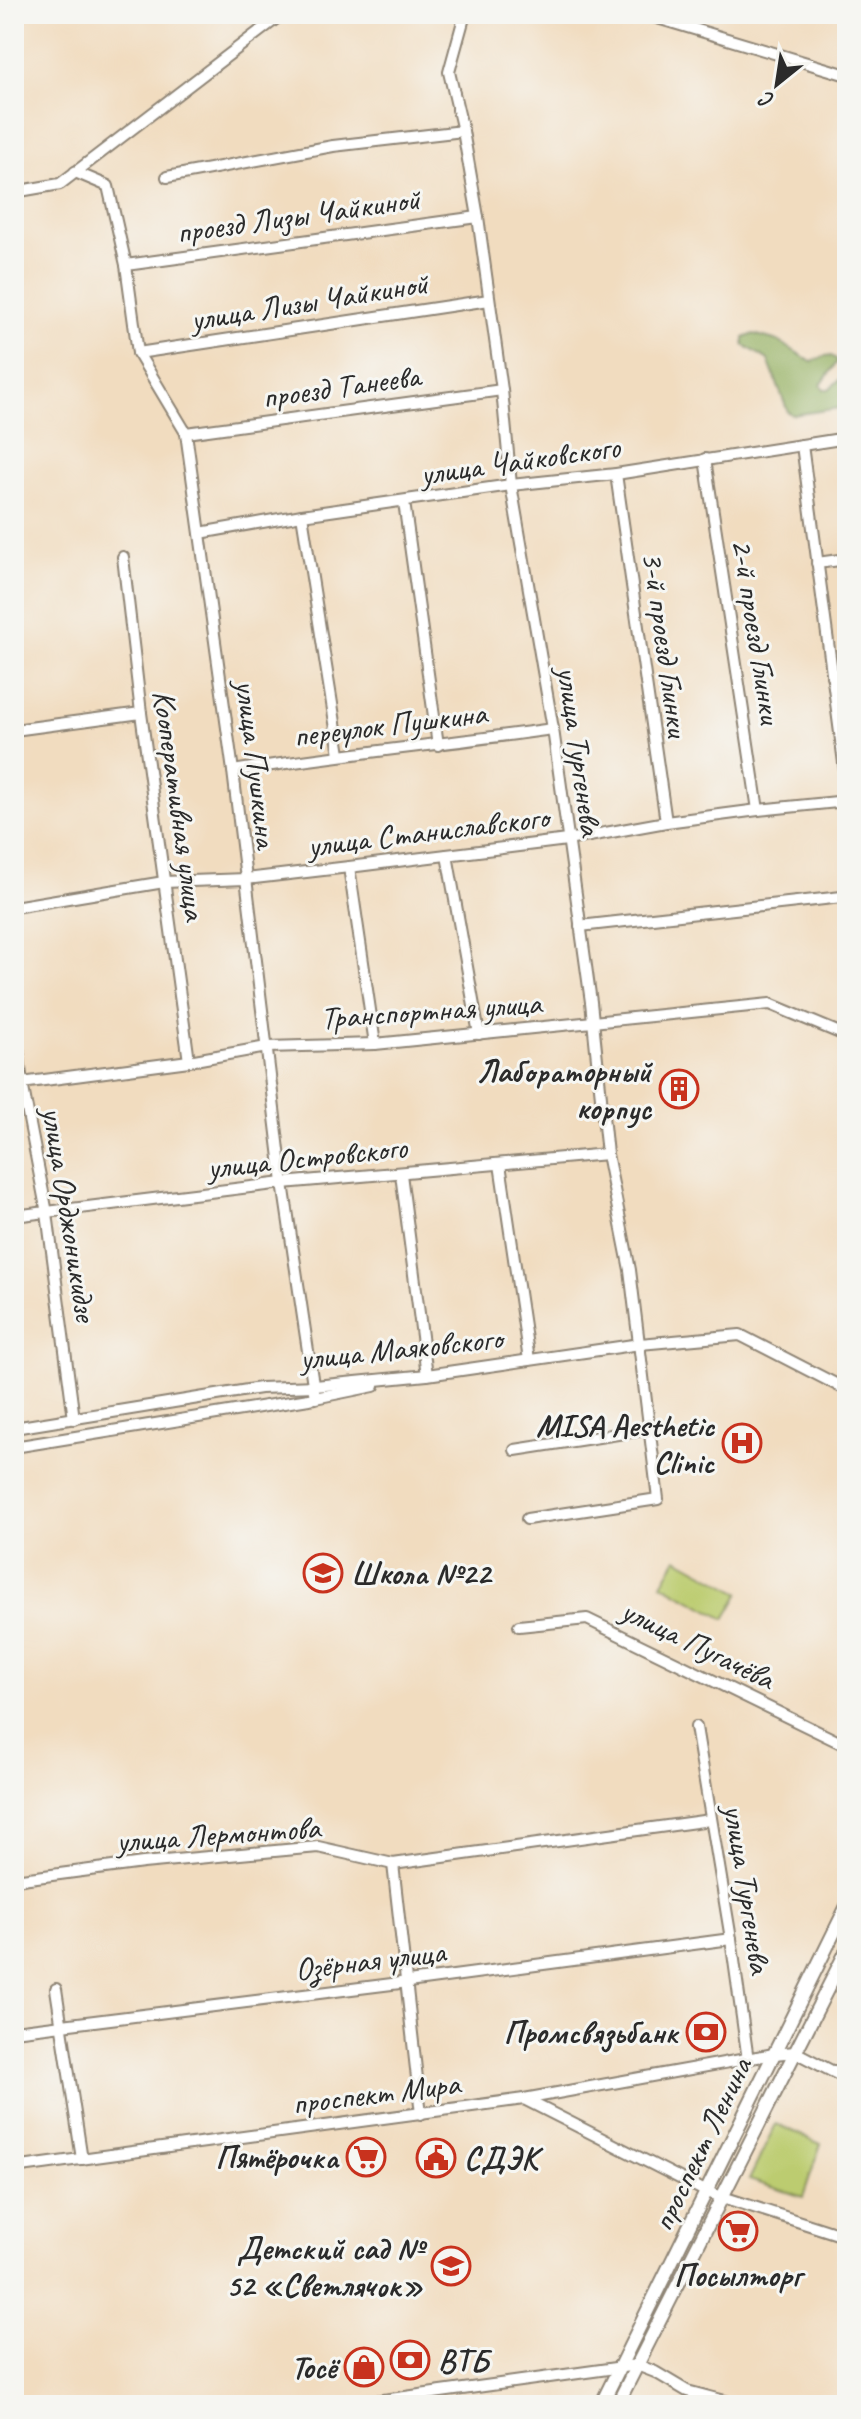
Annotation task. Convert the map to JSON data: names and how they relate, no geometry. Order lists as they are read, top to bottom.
{
  "streets": {
    "main road": ["проспект Ленина"],
    "street": [
      "проезд Лизы Чайкиной",
      "улица Лизы Чайкиной",
      "проезд Танеева",
      "улица Чайковского",
      "2-й проезд Глинки",
      "3-й проезд Глинки",
      "переулок Пушкина",
      "улица Тургенева",
      "улица Пушкина",
      "Кооперативная улица",
      "улица Станиславского",
      "Транспортная улица",
      "улица Островского",
      "улица Орджоникидзе",
      "улица Маяковского",
      "улица Пугачёва",
      "улица Лермонтова",
      "Озёрная улица",
      "проспект Мира"
    ]
  },
  "crossings": [
    ["проезд Лизы Чайкиной", "улица Тургенева"],
    ["проезд Лизы Чайкиной", "улица Пушкина"],
    ["улица Лизы Чайкиной", "улица Тургенева"],
    ["улица Лизы Чайкиной", "улица Пушкина"],
    ["проезд Танеева", "улица Тургенева"],
    ["проезд Танеева", "улица Пушкина"],
    ["улица Чайковского", "2-й проезд Глинки"],
    ["улица Чайковского", "3-й проезд Глинки"],
    ["улица Чайковского", "улица Тургенева"],
    ["улица Чайковского", "улица Пушкина"],
    ["2-й проезд Глинки", "улица Станиславского"],
    ["3-й проезд Глинки", "улица Станиславского"],
    ["переулок Пушкина", "улица Тургенева"],
    ["переулок Пушкина", "улица Пушкина"],
    ["улица Тургенева", "улица Станиславского"],
    ["улица Тургенева", "Транспортная улица"],
    ["улица Тургенева", "улица Островского"],
    ["улица Тургенева", "улица Маяковского"],
    ["улица Тургенева", "улица Лермонтова"],
    ["улица Тургенева", "Озёрная улица"],
    ["улица Тургенева", "проспект Мира"],
    ["улица Пушкина", "улица Станиславского"],
    ["улица Пушкина", "Транспортная улица"],
    ["улица Пушкина", "улица Островского"],
    ["улица Пушкина", "улица Маяковского"],
    ["Кооперативная улица", "улица Станиславского"],
    ["Кооперативная улица", "Транспортная улица"],
    ["Транспортная улица", "улица Орджоникидзе"],
    ["улица Островского", "улица Орджоникидзе"],
    ["улица Орджоникидзе", "улица Маяковского"],
    ["проспект Мира", "проспект Ленина"]
  ],
  "places": {
    "building": ["Лабораторный корпус"],
    "hospital": ["MISA Aesthetic Clinic"],
    "school or university": ["Школа №22", "Детский сад № 52 «Светлячок»"],
    "bank": ["Промсвязьбанк", "ВТБ"],
    "supermarket": ["Пятёрочка", "Посылторг"],
    "public building": ["СДЭК"],
    "shop": ["Тосё"]
  },
  "north": "bottom left"
}
